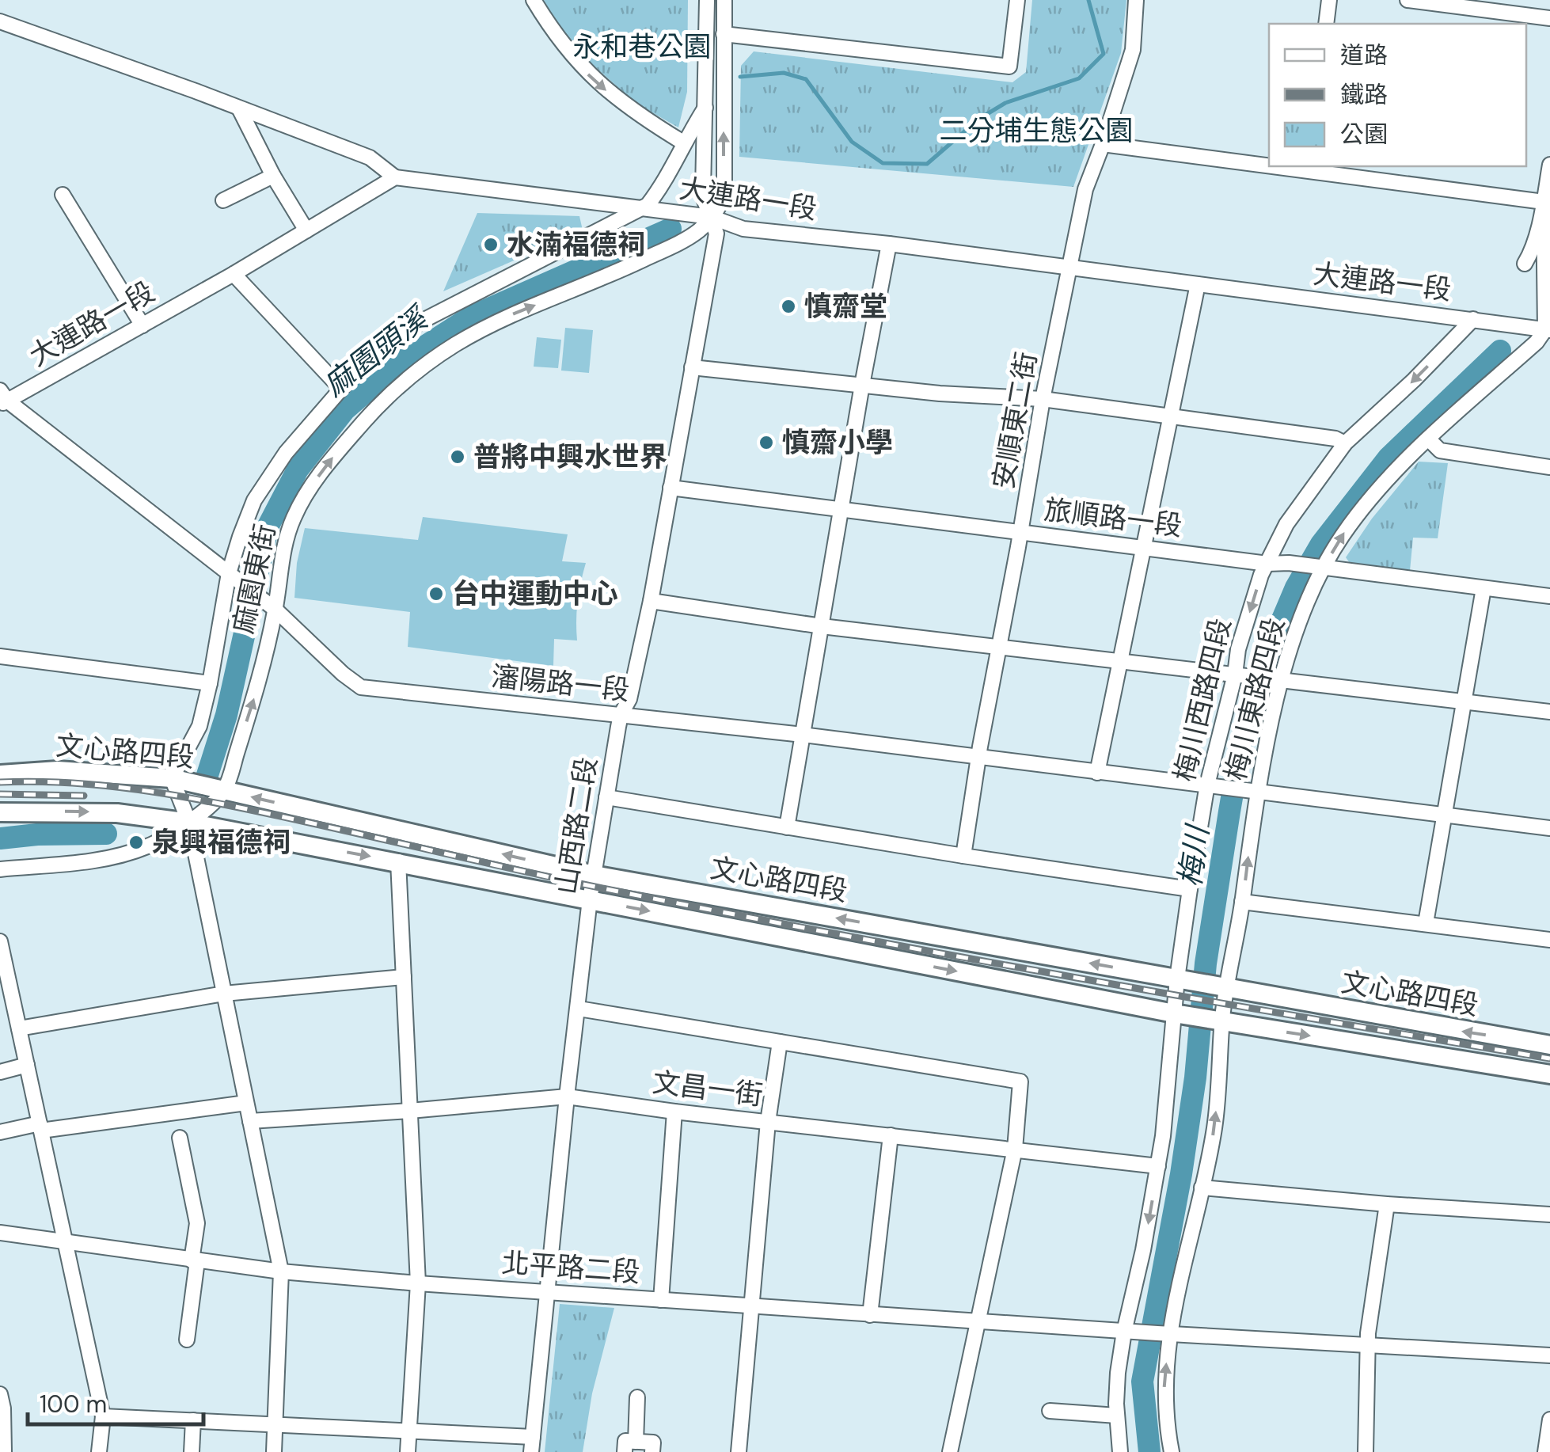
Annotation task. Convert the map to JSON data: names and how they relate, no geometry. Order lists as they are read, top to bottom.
{
  "streets": {
    "main road": ["文心路四段"],
    "street": [
      "大連路一段",
      "安順東二街",
      "旅順路一段",
      "麻園東街",
      "瀋陽路一段",
      "梅川東路四段",
      "梅川西路四段",
      "山西路二段",
      "文昌一街",
      "北平路二段"
    ]
  },
  "crossings": [
    ["大連路一段", "安順東二街"],
    ["大連路一段", "麻園東街"],
    ["大連路一段", "瀋陽路一段"],
    ["大連路一段", "梅川東路四段"],
    ["大連路一段", "梅川西路四段"],
    ["大連路一段", "山西路二段"],
    ["安順東二街", "旅順路一段"],
    ["安順東二街", "瀋陽路一段"],
    ["旅順路一段", "梅川東路四段"],
    ["旅順路一段", "梅川西路四段"],
    ["旅順路一段", "山西路二段"],
    ["麻園東街", "瀋陽路一段"],
    ["麻園東街", "文心路四段"],
    ["麻園東街", "山西路二段"],
    ["瀋陽路一段", "梅川東路四段"],
    ["瀋陽路一段", "梅川西路四段"],
    ["瀋陽路一段", "山西路二段"],
    ["梅川東路四段", "文心路四段"],
    ["梅川東路四段", "北平路二段"],
    ["梅川西路四段", "文心路四段"],
    ["梅川西路四段", "文昌一街"],
    ["梅川西路四段", "北平路二段"],
    ["文心路四段", "山西路二段"],
    ["山西路二段", "文昌一街"],
    ["山西路二段", "北平路二段"]
  ],
  "one_way": ["梅川東路四段", "梅川西路四段"],
  "water": ["麻園頭溪", "梅川"],
  "parks": ["永和巷公園", "二分埔生態公園"],
  "places": [
    "水湳福德祠",
    "慎齋堂",
    "慎齋小學",
    "普將中興水世界",
    "台中運動中心",
    "泉興福德祠"
  ],
  "legend": ["道路", "鐵路", "公園"],
  "scale_bar": "100 m"
}
